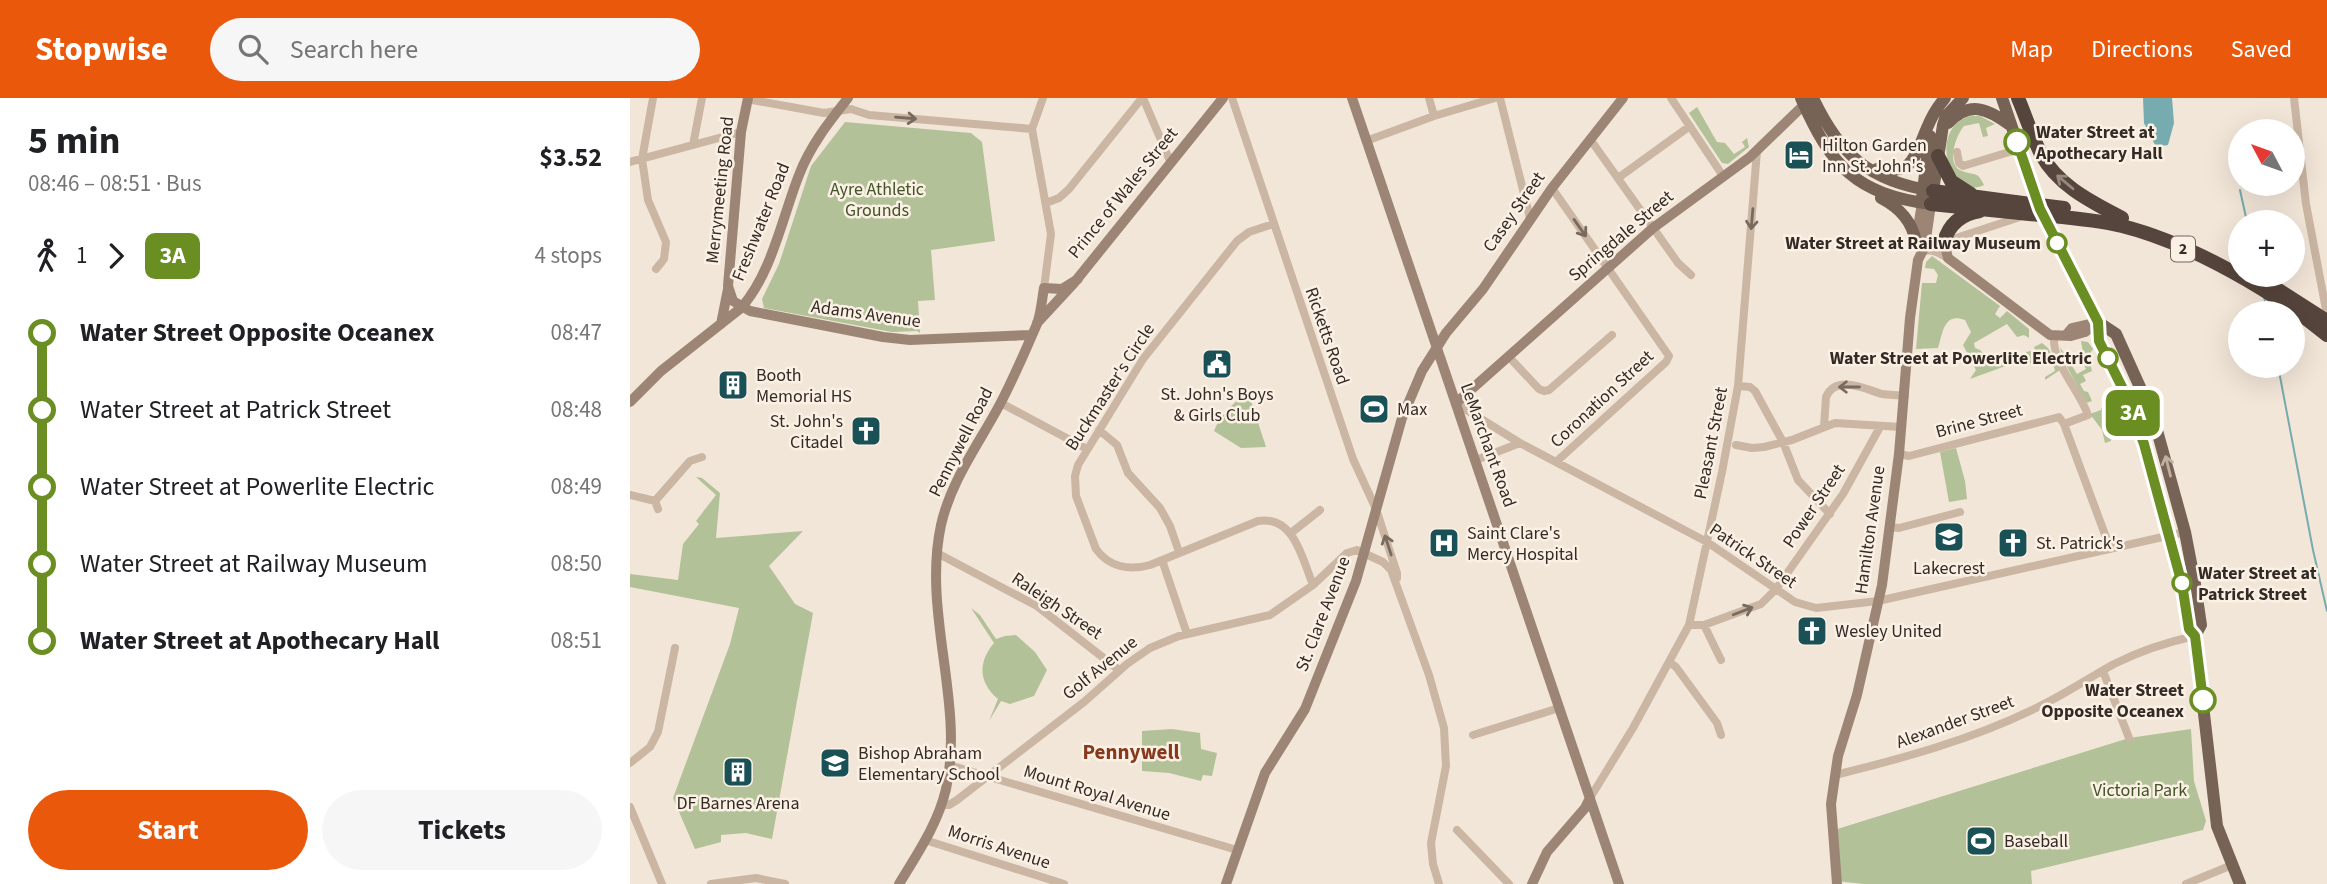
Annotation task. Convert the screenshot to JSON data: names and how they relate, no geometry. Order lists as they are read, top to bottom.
{
  "streets": {
    "highway": ["2"],
    "street": [
      "Merrymeeting Road",
      "Prince of Wales Street",
      "Casey Street",
      "Freshwater Road",
      "Springdale Street",
      "Adams Avenue",
      "Ricketts Road",
      "Buckmaster's Circle",
      "Coronation Street",
      "Brine Street",
      "Pennywell Road",
      "Pleasant Street",
      "LeMarchant Road",
      "Power Street",
      "Hamilton Avenue",
      "Patrick Street",
      "Raleigh Street",
      "St. Clare Avenue",
      "Golf Avenue",
      "Alexander Street",
      "Mount Royal Avenue",
      "Morris Avenue"
    ]
  },
  "crossings": [
    ["Merrymeeting Road", "Freshwater Road"],
    ["Merrymeeting Road", "Adams Avenue"],
    ["Prince of Wales Street", "Pennywell Road"],
    ["Casey Street", "LeMarchant Road"],
    ["Casey Street", "St. Clare Avenue"],
    ["Freshwater Road", "Adams Avenue"],
    ["Springdale Street", "Coronation Street"],
    ["Springdale Street", "Pleasant Street"],
    ["Springdale Street", "LeMarchant Road"],
    ["Springdale Street", "Patrick Street"],
    ["2", "Hamilton Avenue"],
    ["Adams Avenue", "Pennywell Road"],
    ["Ricketts Road", "Buckmaster's Circle"],
    ["Ricketts Road", "St. Clare Avenue"],
    ["Ricketts Road", "Golf Avenue"],
    ["Coronation Street", "Patrick Street"],
    ["Brine Street", "Hamilton Avenue"],
    ["Pennywell Road", "Raleigh Street"],
    ["Pennywell Road", "Golf Avenue"],
    ["Pennywell Road", "Mount Royal Avenue"],
    ["Pennywell Road", "Morris Avenue"],
    ["Pleasant Street", "LeMarchant Road"],
    ["Pleasant Street", "Power Street"],
    ["Pleasant Street", "Patrick Street"],
    ["LeMarchant Road", "Patrick Street"],
    ["LeMarchant Road", "St. Clare Avenue"],
    ["Power Street", "Patrick Street"],
    ["Hamilton Avenue", "Patrick Street"],
    ["Hamilton Avenue", "Alexander Street"],
    ["Raleigh Street", "Golf Avenue"],
    ["St. Clare Avenue", "Golf Avenue"],
    ["St. Clare Avenue", "Mount Royal Avenue"],
    ["Golf Avenue", "Mount Royal Avenue"]
  ],
  "districts": ["Pennywell"],
  "parks": ["Ayre Athletic Grounds", "Victoria Park"],
  "places": {
    "other": [
      "Water Street at Apothecary Hall",
      "Water Street at Railway Museum",
      "Water Street at Powerlite Electric",
      "Water Street at Patrick Street",
      "Water Street Opposite Oceanex"
    ],
    "hotel": ["Hilton Garden Inn St. John's"],
    "public building": ["St. John's Boys & Girls Club"],
    "building": ["Booth Memorial HS", "DF Barnes Arena"],
    "sports": ["Max", "Baseball"],
    "church": ["St. John's Citadel", "St. Patrick's", "Wesley United"],
    "school or university": ["Lakecrest", "Bishop Abraham Elementary School"],
    "hospital": ["Saint Clare's Mercy Hospital"]
  },
  "lines": ["bus line 3A"],
  "north": "top left",
  "page": {
    "header": "Stopwise",
    "search": "Search here",
    "nav": ["Map", "Directions", "Saved"],
    "heading": ["5 min", "08:46 – 08:51 · Bus", "$3.52"],
    "on_map": "3A",
    "map_buttons": ["+", "−"],
    "legs": ["1", "3A", "4 stops"],
    "list": [
      {
        "name": "Water Street Opposite Oceanex",
        "value": "08:47"
      },
      {
        "name": "Water Street at Patrick Street",
        "value": "08:48"
      },
      {
        "name": "Water Street at Powerlite Electric",
        "value": "08:49"
      },
      {
        "name": "Water Street at Railway Museum",
        "value": "08:50"
      },
      {
        "name": "Water Street at Apothecary Hall",
        "value": "08:51"
      }
    ],
    "buttons": ["Start", "Tickets"]
  }
}
